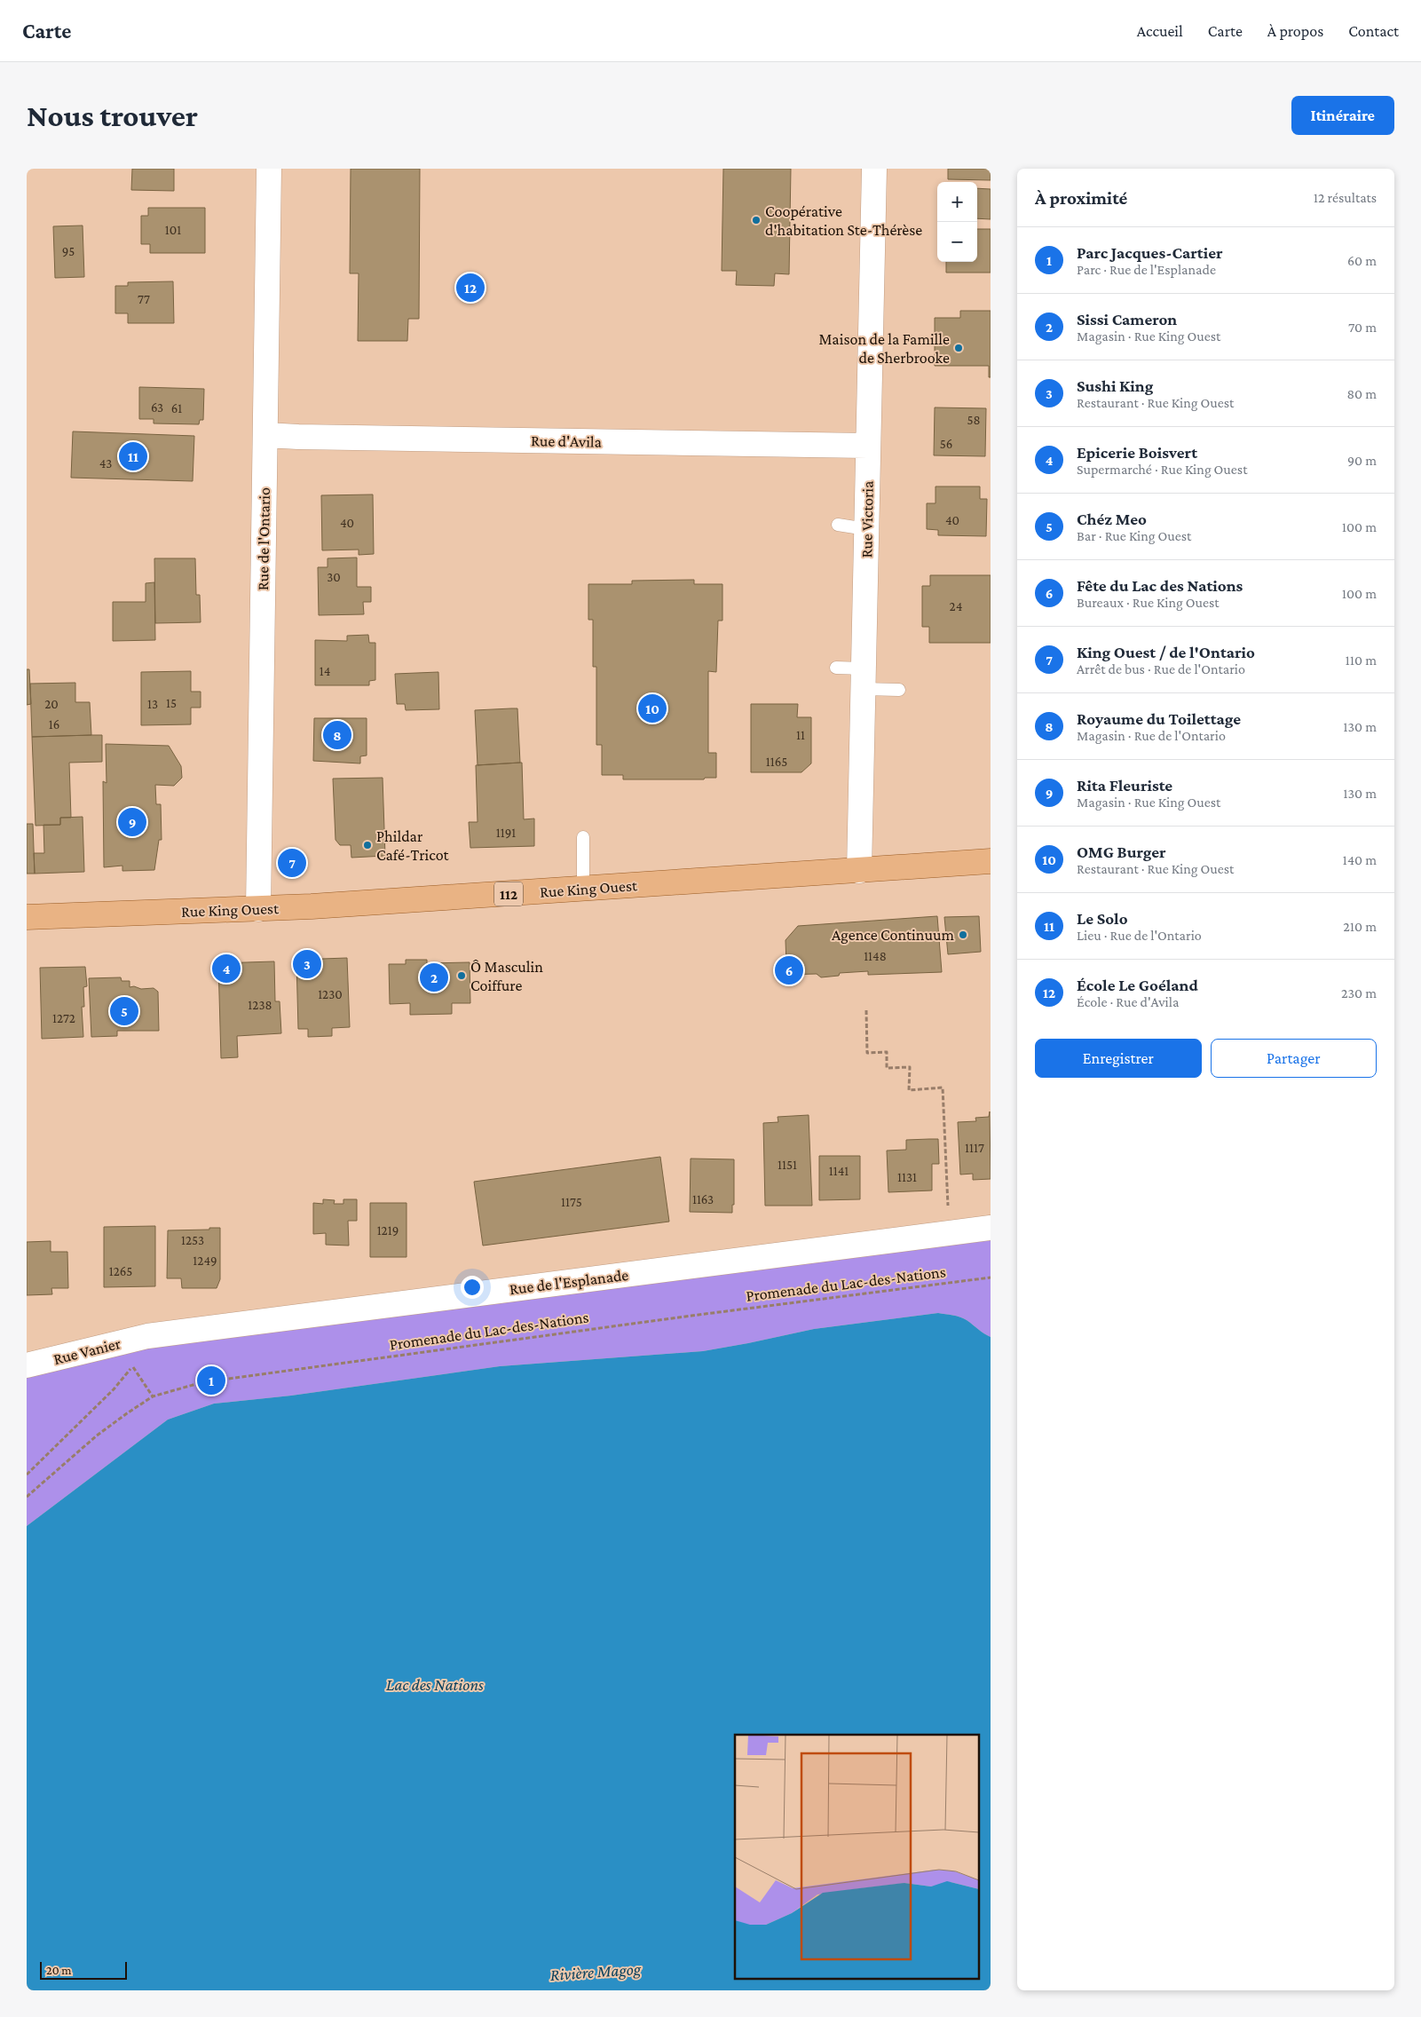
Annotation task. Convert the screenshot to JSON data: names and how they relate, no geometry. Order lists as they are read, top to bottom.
{
  "streets": {
    "main road": ["Rue King Ouest", "112"],
    "street": [
      "Rue d'Avila",
      "Rue Victoria",
      "Rue de l'Ontario",
      "Rue de l'Esplanade",
      "Rue Vanier"
    ],
    "path": ["Promenade du Lac-des-Nations"]
  },
  "crossings": [
    ["Rue d'Avila", "Rue Victoria"],
    ["Rue d'Avila", "Rue de l'Ontario"],
    ["Rue Victoria", "Rue King Ouest"],
    ["Rue de l'Ontario", "Rue King Ouest"],
    ["Rue de l'Esplanade", "Rue Vanier"]
  ],
  "water": ["Lac des Nations", "Rivière Magog"],
  "places": [
    "Coopérative d'habitation Ste-Thérèse",
    "Maison de la Famille de Sherbrooke",
    "Phildar Café-Tricot",
    "Agence Continuum",
    "Ô Masculin Coiffure"
  ],
  "house_numbers": [
    "101",
    "95",
    "77",
    "63",
    "61",
    "58",
    "56",
    "43",
    "40",
    "40",
    "30",
    "24",
    "14",
    "15",
    "20",
    "13",
    "16",
    "11",
    "1165",
    "1191",
    "1148",
    "1230",
    "1238",
    "1272",
    "1117",
    "1151",
    "1141",
    "1131",
    "1163",
    "1175",
    "1219",
    "1253",
    "1249",
    "1265"
  ],
  "scale_bar": "20 m",
  "page": {
    "header": "Carte",
    "nav": [
      "Accueil",
      "Carte",
      "À propos",
      "Contact"
    ],
    "buttons": [
      "Itinéraire",
      ["Enregistrer", "Partager"]
    ],
    "title": "Nous trouver",
    "heading": ["À proximité", "12 résultats"],
    "map_buttons": ["+", "−"],
    "list": [
      {
        "mark": "1",
        "name": "Parc Jacques-Cartier",
        "note": "Parc · Rue de l'Esplanade",
        "value": "60 m"
      },
      {
        "mark": "2",
        "name": "Sissi Cameron",
        "note": "Magasin · Rue King Ouest",
        "value": "70 m"
      },
      {
        "mark": "3",
        "name": "Sushi King",
        "note": "Restaurant · Rue King Ouest",
        "value": "80 m"
      },
      {
        "mark": "4",
        "name": "Epicerie Boisvert",
        "note": "Supermarché · Rue King Ouest",
        "value": "90 m"
      },
      {
        "mark": "5",
        "name": "Chéz Meo",
        "note": "Bar · Rue King Ouest",
        "value": "100 m"
      },
      {
        "mark": "6",
        "name": "Fête du Lac des Nations",
        "note": "Bureaux · Rue King Ouest",
        "value": "100 m"
      },
      {
        "mark": "7",
        "name": "King Ouest / de l'Ontario",
        "note": "Arrêt de bus · Rue de l'Ontario",
        "value": "110 m"
      },
      {
        "mark": "8",
        "name": "Royaume du Toilettage",
        "note": "Magasin · Rue de l'Ontario",
        "value": "130 m"
      },
      {
        "mark": "9",
        "name": "Rita Fleuriste",
        "note": "Magasin · Rue King Ouest",
        "value": "130 m"
      },
      {
        "mark": "10",
        "name": "OMG Burger",
        "note": "Restaurant · Rue King Ouest",
        "value": "140 m"
      },
      {
        "mark": "11",
        "name": "Le Solo",
        "note": "Lieu · Rue de l'Ontario",
        "value": "210 m"
      },
      {
        "mark": "12",
        "name": "École Le Goéland",
        "note": "École · Rue d'Avila",
        "value": "230 m"
      }
    ],
    "pins": [
      "12",
      "11",
      "10",
      "8",
      "9",
      "7",
      "3",
      "4",
      "6",
      "2",
      "5",
      "1"
    ],
    "scale": "20 m"
  }
}
